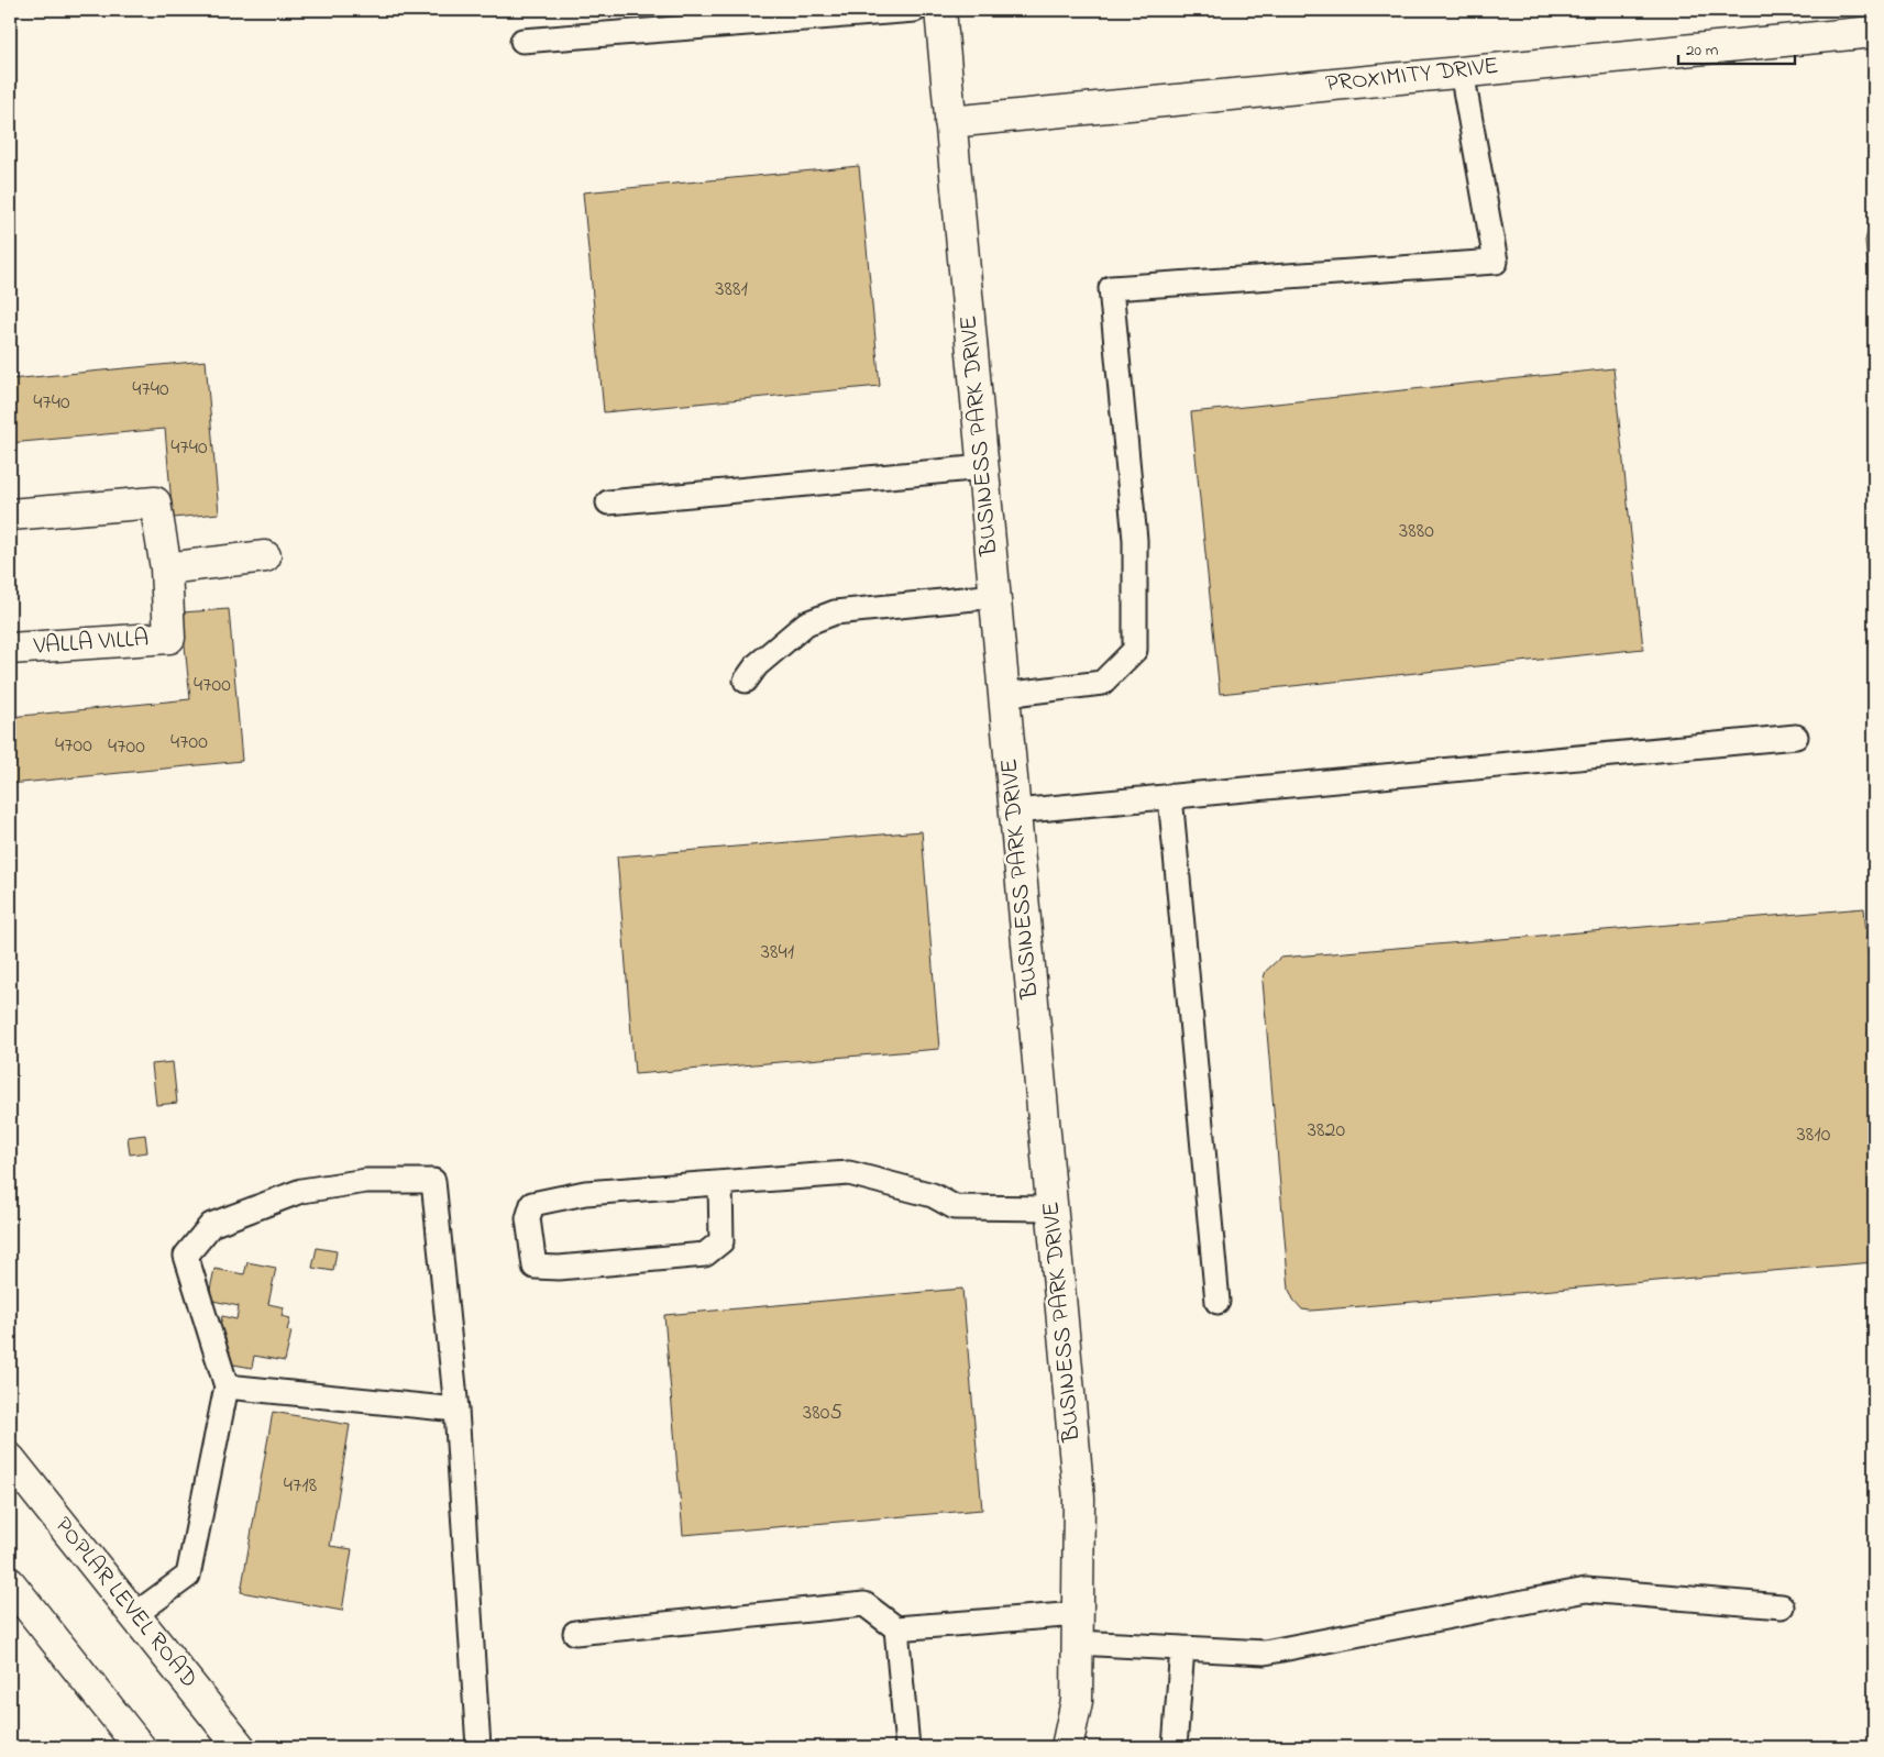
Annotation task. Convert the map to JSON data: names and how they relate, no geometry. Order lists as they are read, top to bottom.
{
  "streets": {
    "street": [
      "PROXIMITY DRIVE",
      "BUSINESS PARK DRIVE",
      "VALLA VILLA",
      "POPLAR LEVEL ROAD"
    ]
  },
  "crossings": [
    ["PROXIMITY DRIVE", "BUSINESS PARK DRIVE"]
  ],
  "house_numbers": [
    "3881",
    "4740",
    "4740",
    "4740",
    "3880",
    "4700",
    "4700",
    "4700",
    "4700",
    "3841",
    "3820",
    "3810",
    "3805",
    "4718"
  ],
  "scale_bar": "20 m"
}
